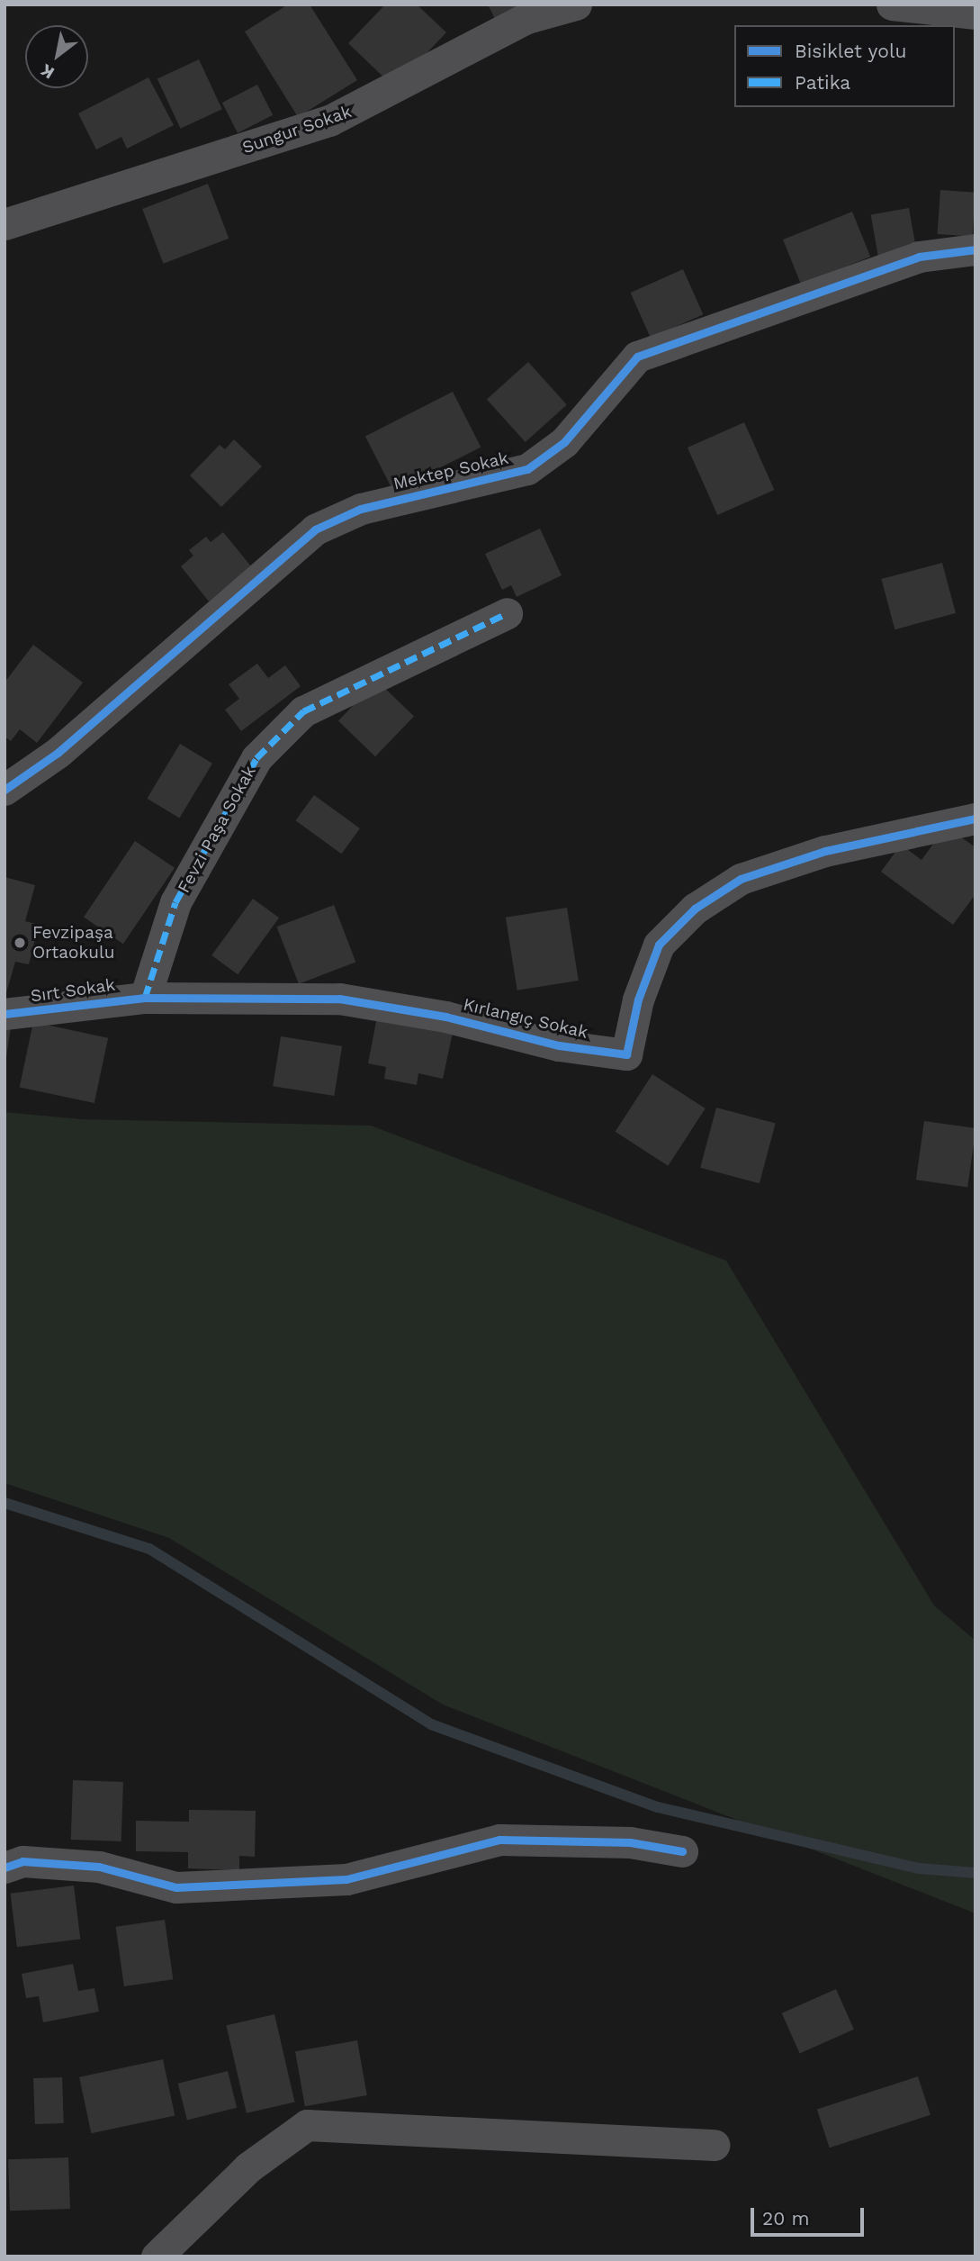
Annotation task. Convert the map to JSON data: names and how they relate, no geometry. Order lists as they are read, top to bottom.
{
  "streets": {
    "street": [
      "Sungur Sokak",
      "Mektep Sokak",
      "Fevzi Paşa Sokak",
      "Sırt Sokak",
      "Kırlangıç Sokak"
    ]
  },
  "crossings": [
    ["Fevzi Paşa Sokak", "Sırt Sokak"],
    ["Fevzi Paşa Sokak", "Kırlangıç Sokak"],
    ["Sırt Sokak", "Kırlangıç Sokak"]
  ],
  "places": ["Fevzipaşa Ortaokulu"],
  "legend": ["Bisiklet yolu", "Patika"],
  "scale_bar": "20 m",
  "north": "bottom left"
}
